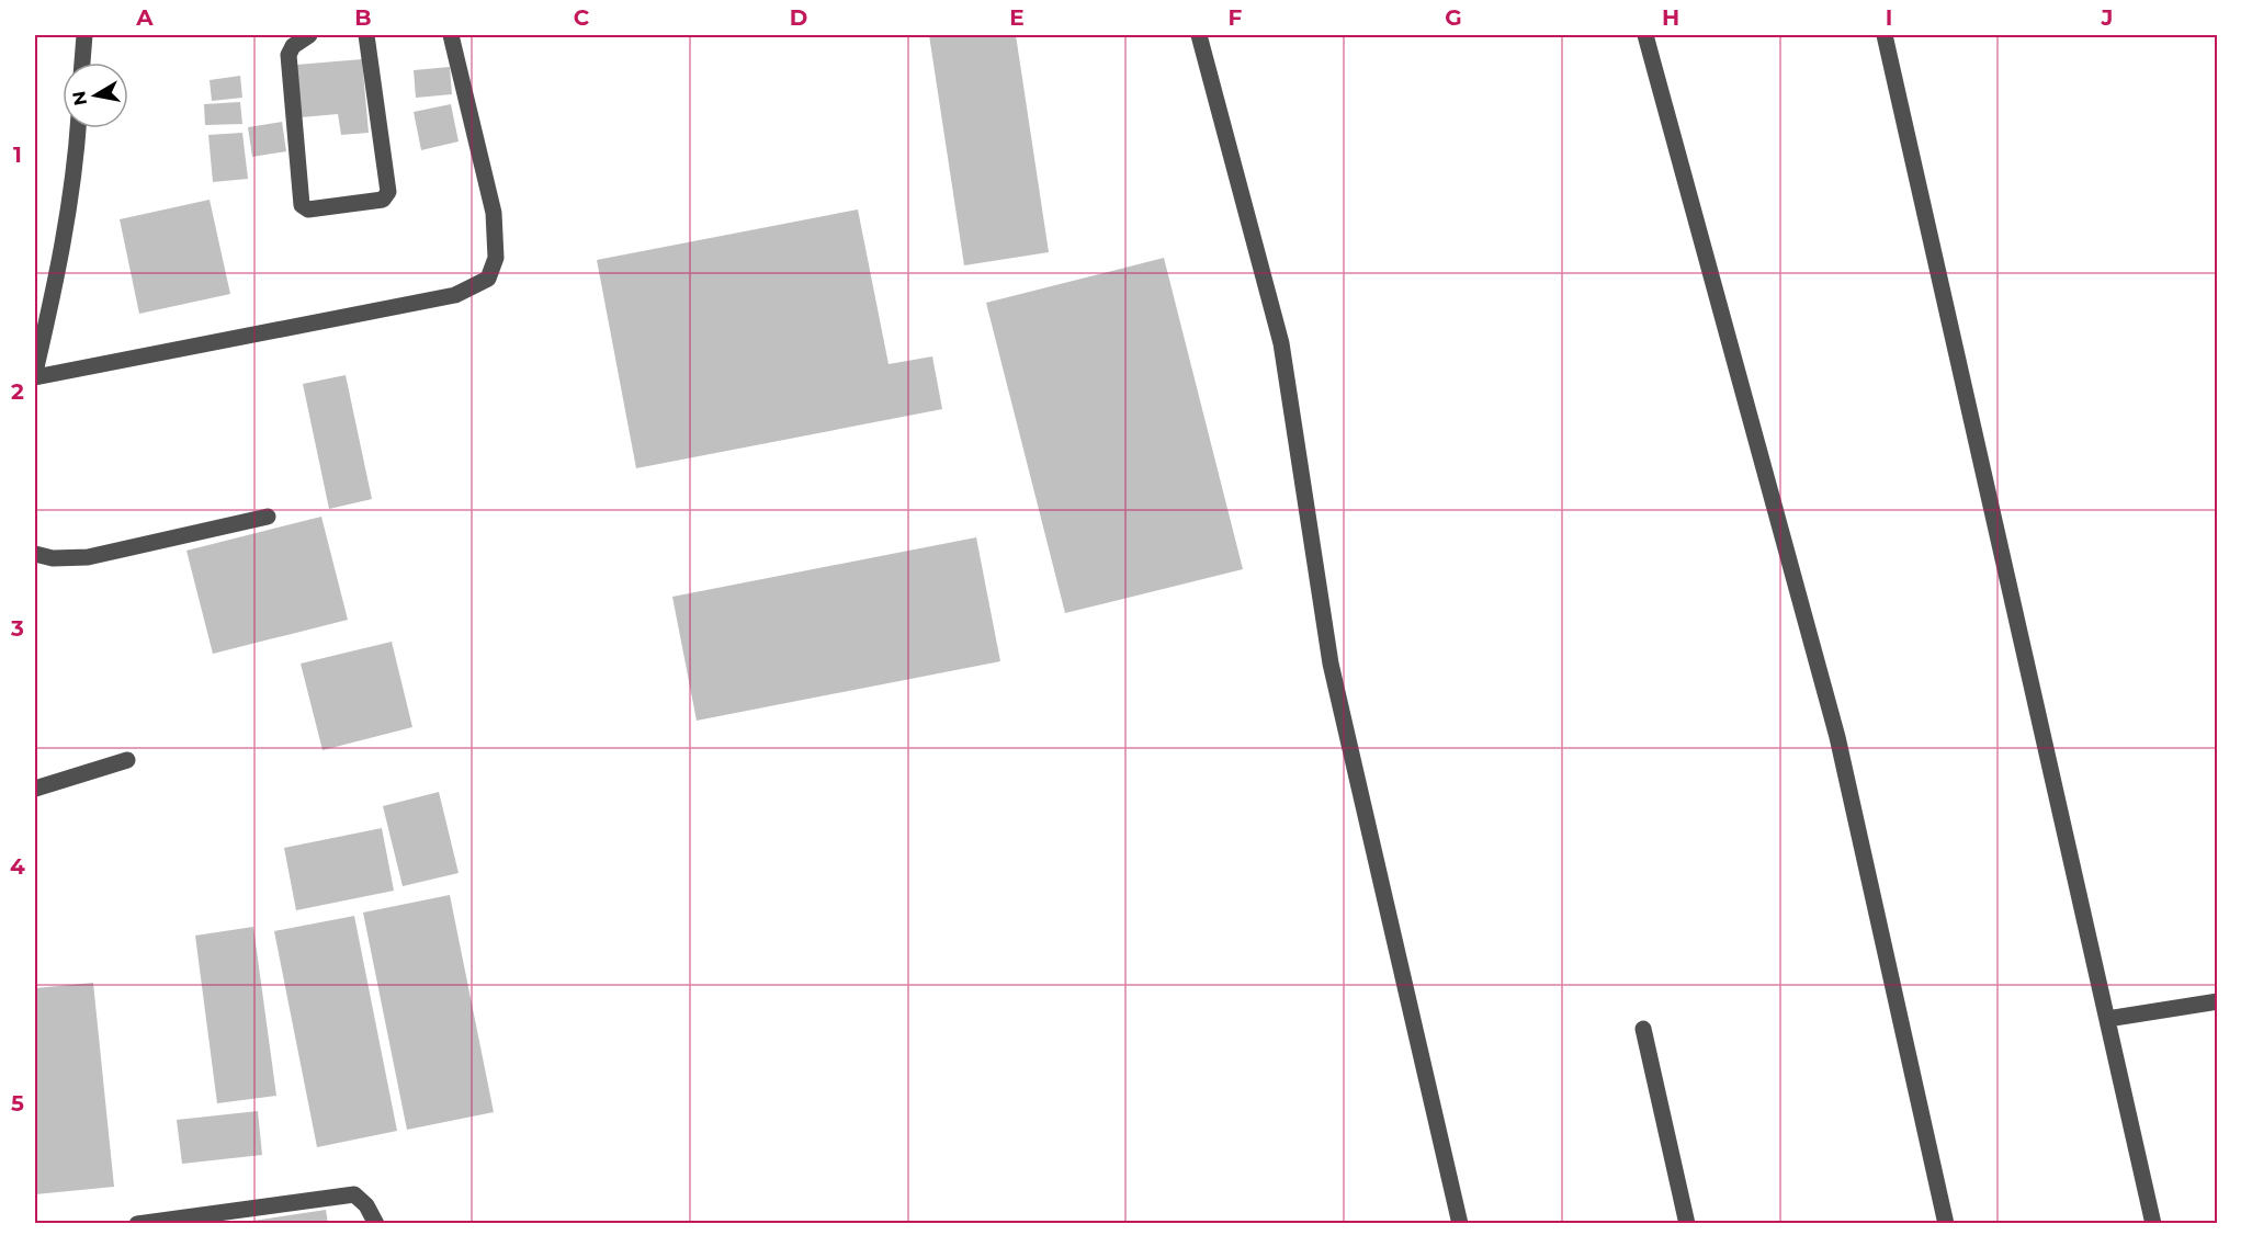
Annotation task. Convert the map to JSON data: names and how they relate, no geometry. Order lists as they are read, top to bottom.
{
  "north": "left",
  "grid": {
    "columns": [
      "A",
      "B",
      "C",
      "D",
      "E",
      "F",
      "G",
      "H",
      "I",
      "J"
    ],
    "rows": [
      "1",
      "2",
      "3",
      "4",
      "5"
    ]
  }
}
